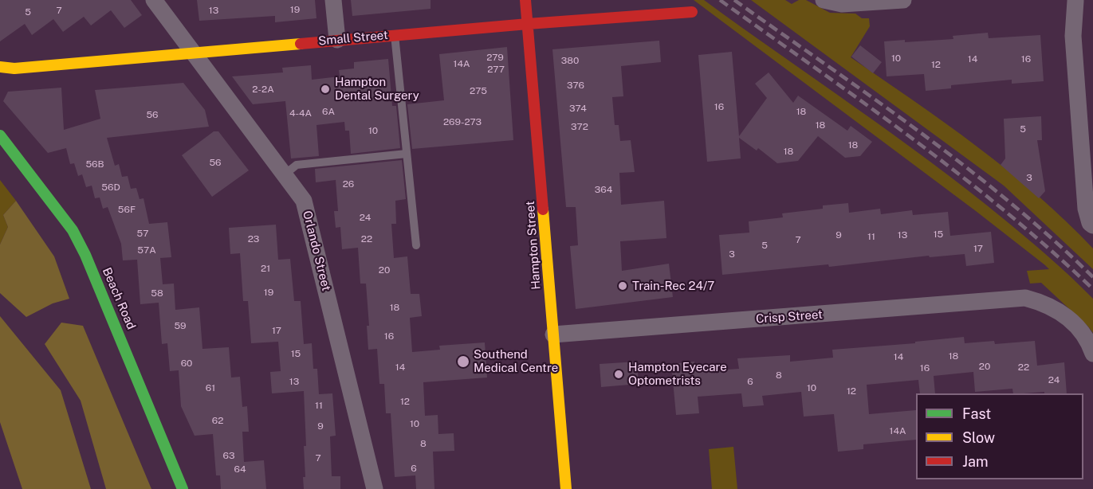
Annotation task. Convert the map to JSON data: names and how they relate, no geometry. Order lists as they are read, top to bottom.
{
  "streets": {
    "main road": ["Small Street", "Hampton Street", "Beach Road"],
    "street": ["Orlando Street", "Crisp Street"]
  },
  "crossings": [
    ["Small Street", "Hampton Street"],
    ["Small Street", "Orlando Street"],
    ["Hampton Street", "Crisp Street"]
  ],
  "places": [
    "Hampton Dental Surgery",
    "Train-Rec 24/7",
    "Southend Medical Centre",
    "Hampton Eyecare Optometrists"
  ],
  "house_numbers": [
    "19",
    "7",
    "13",
    "5",
    "279",
    "10",
    "14",
    "16",
    "380",
    "14A",
    "12",
    "277",
    "376",
    "2-2A",
    "275",
    "16",
    "374",
    "6A",
    "18",
    "4-4A",
    "56",
    "269-273",
    "18",
    "372",
    "5",
    "10",
    "18",
    "18",
    "56",
    "56B",
    "3",
    "26",
    "56D",
    "364",
    "56F",
    "24",
    "57",
    "15",
    "9",
    "13",
    "11",
    "23",
    "22",
    "7",
    "5",
    "17",
    "57A",
    "3",
    "21",
    "20",
    "19",
    "58",
    "18",
    "59",
    "17",
    "16",
    "15",
    "18",
    "14",
    "60",
    "20",
    "14",
    "22",
    "16",
    "8",
    "24",
    "13",
    "6",
    "61",
    "10",
    "12",
    "12",
    "11",
    "62",
    "10",
    "9",
    "14A",
    "8",
    "63",
    "7",
    "6",
    "64"
  ],
  "legend": ["Fast", "Slow", "Jam"]
}
